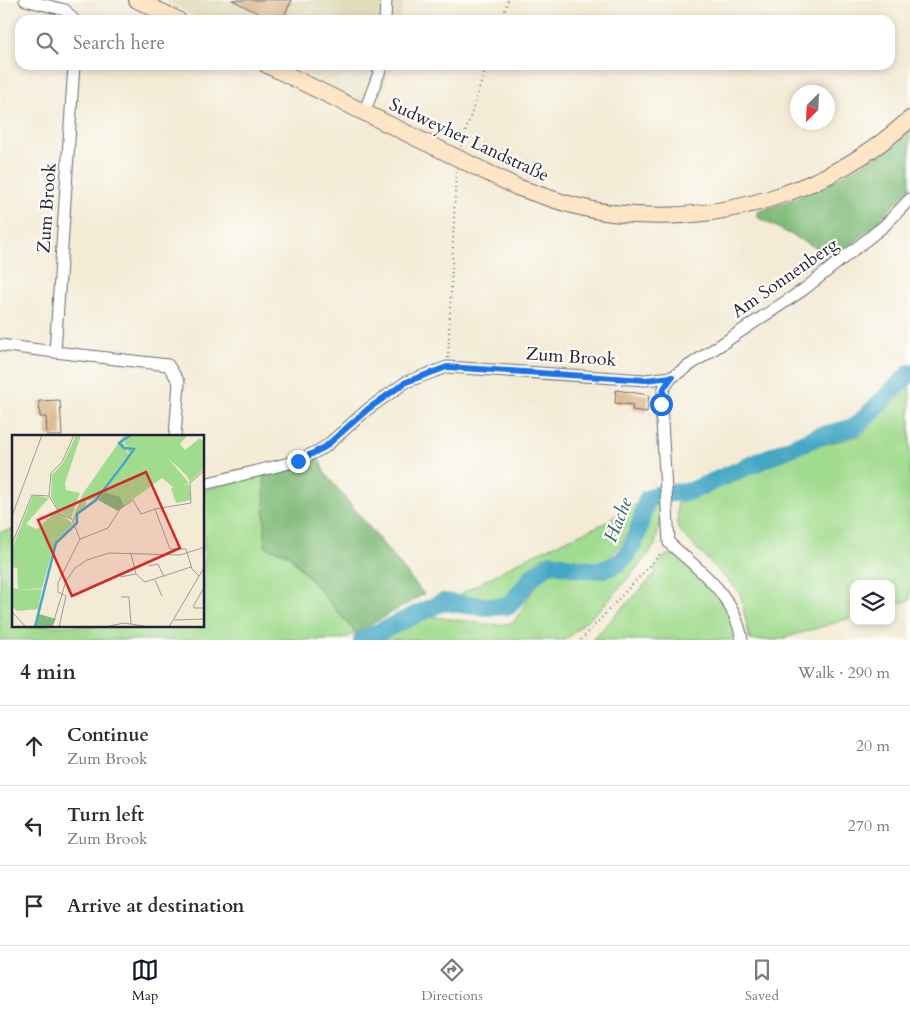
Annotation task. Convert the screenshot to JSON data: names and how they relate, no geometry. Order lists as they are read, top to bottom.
{
  "streets": {
    "main road": ["Sudweyher Landstraße"],
    "street": ["Zum Brook", "Am Sonnenberg"]
  },
  "crossings": [
    ["Zum Brook", "Am Sonnenberg"]
  ],
  "water": ["Hache"],
  "north": "bottom left",
  "page": {
    "search": "Search here",
    "heading": ["4 min", "Walk · 290 m"],
    "list": [
      ["Continue", "Zum Brook", "20 m"],
      ["Turn left", "Zum Brook", "270 m"],
      "Arrive at destination"
    ],
    "nav": ["Map", "Directions", "Saved"]
  }
}
